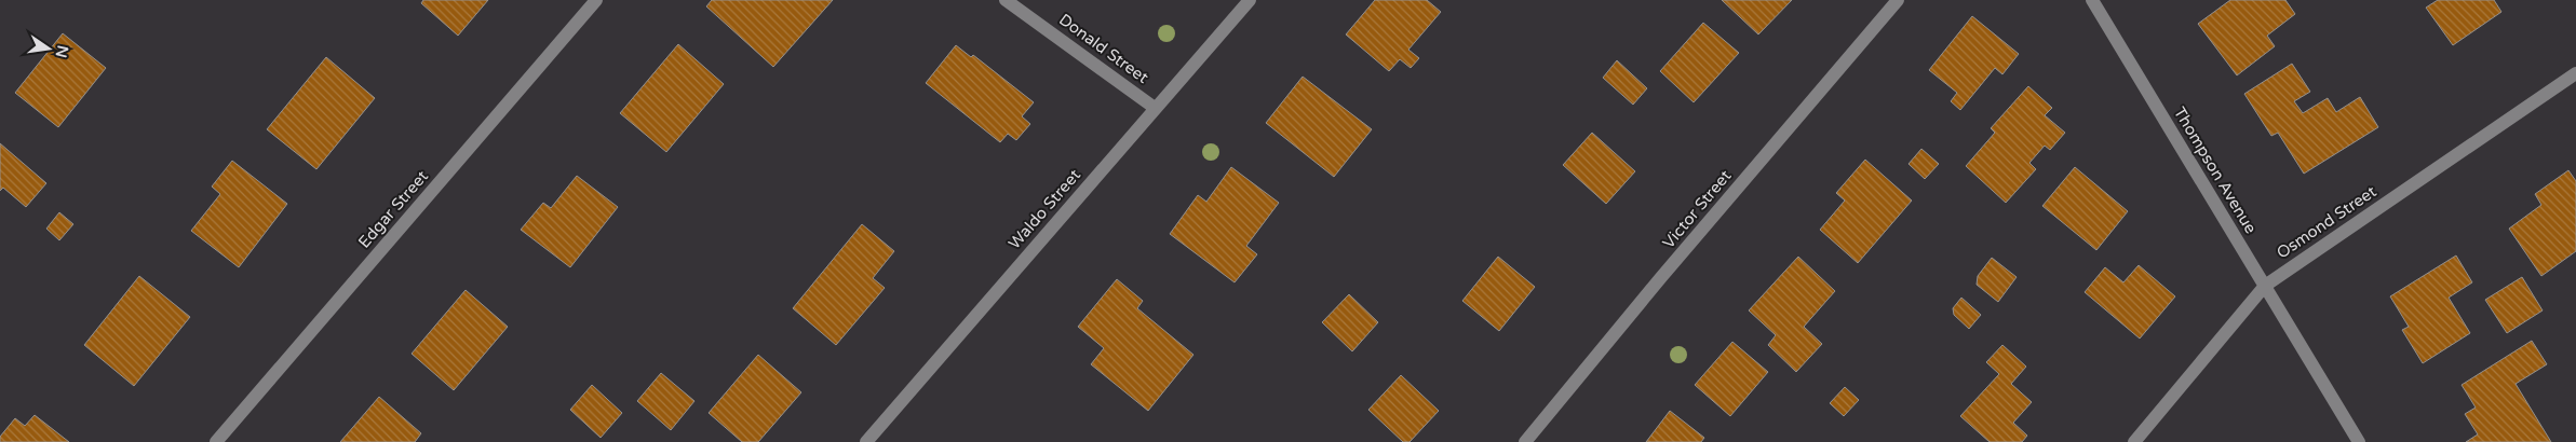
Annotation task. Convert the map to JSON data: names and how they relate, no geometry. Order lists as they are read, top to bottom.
{
  "streets": {
    "street": [
      "Donald Street",
      "Thompson Avenue",
      "Edgar Street",
      "Waldo Street",
      "Victor Street",
      "Osmond Street"
    ]
  },
  "crossings": [
    ["Donald Street", "Waldo Street"],
    ["Thompson Avenue", "Osmond Street"]
  ],
  "north": "right"
}
